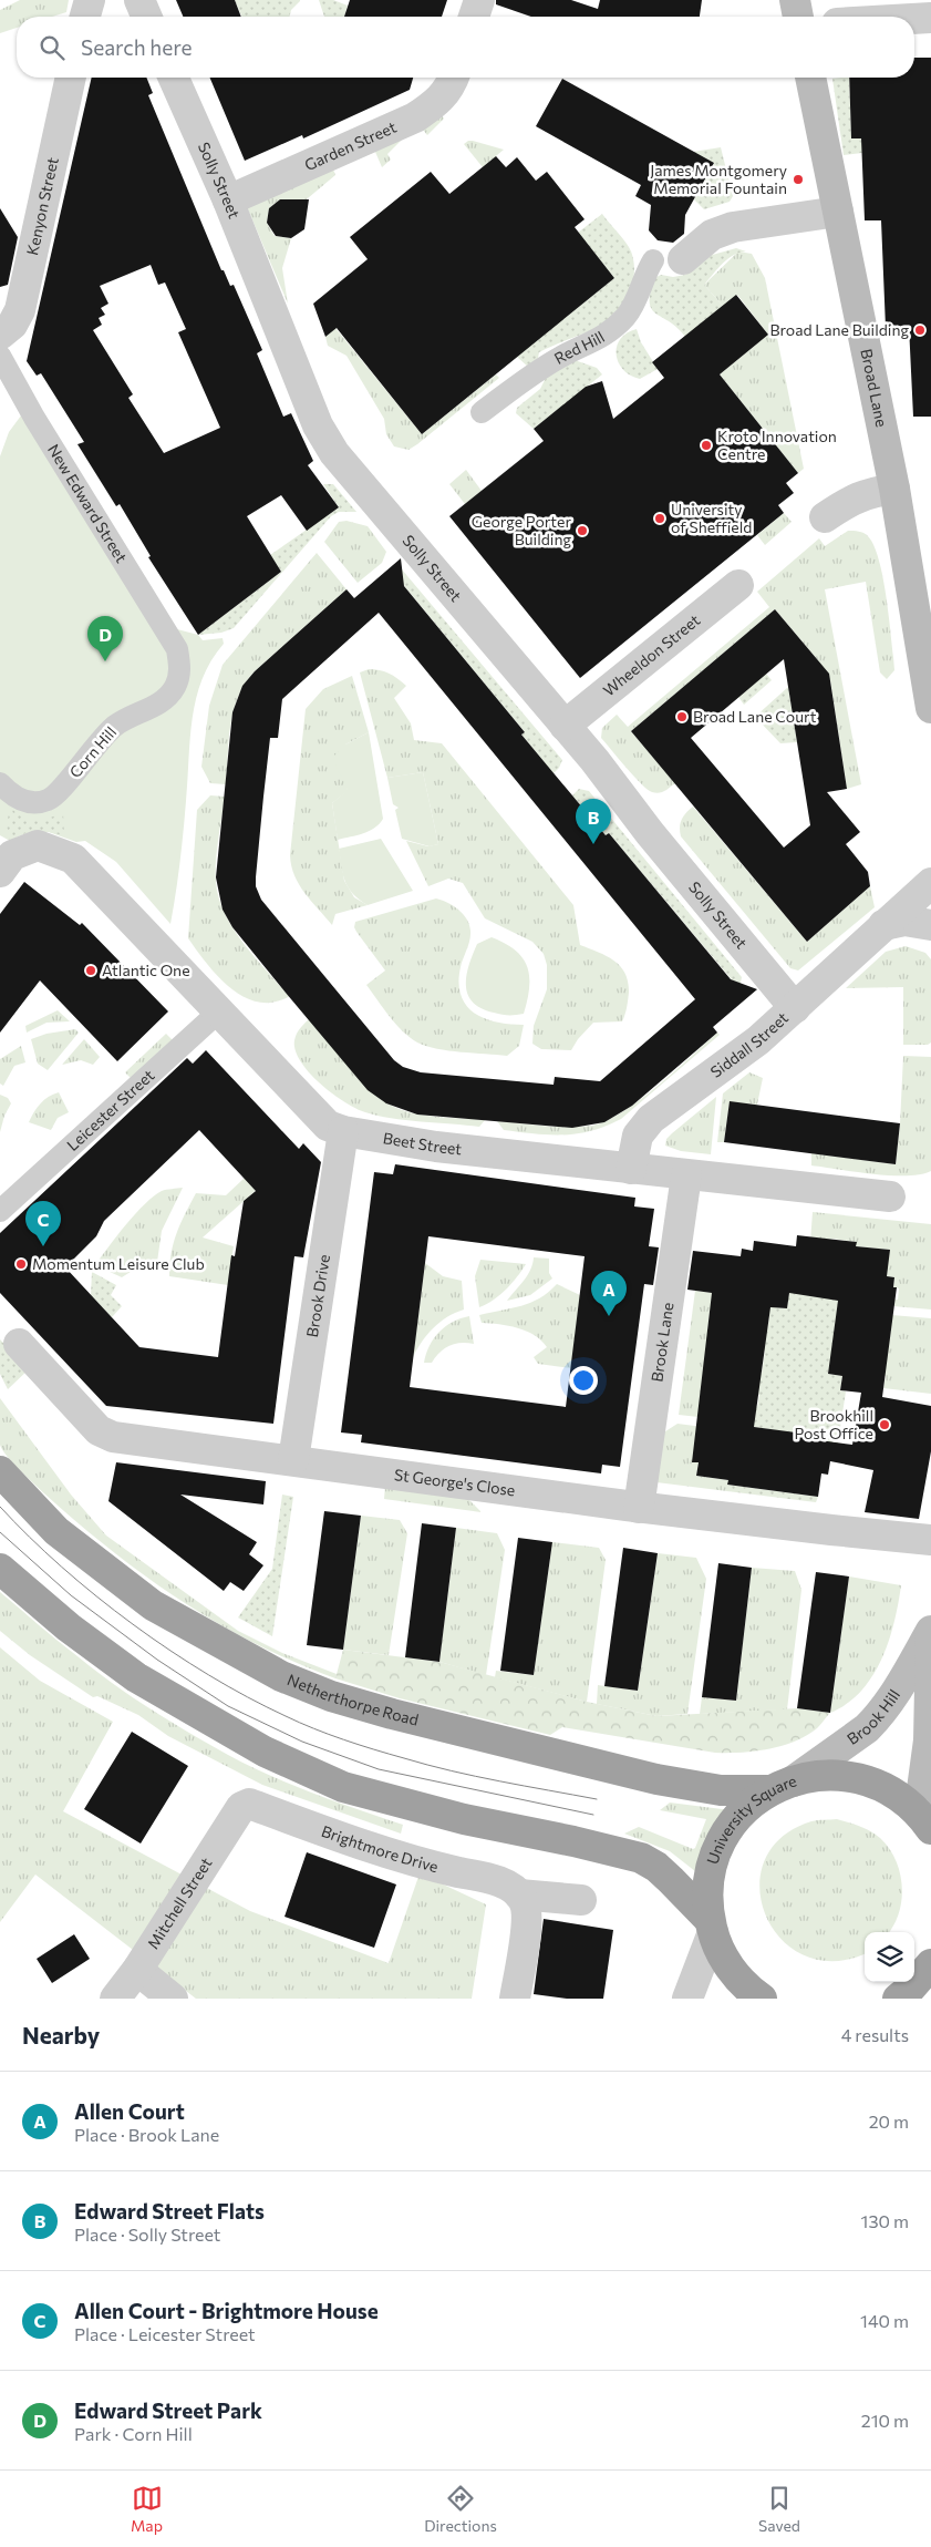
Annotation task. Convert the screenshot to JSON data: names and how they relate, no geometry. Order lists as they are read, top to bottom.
{
  "streets": {
    "highway": ["Netherthorpe Road", "University Square"],
    "main road": ["Broad Lane", "Brook Hill"],
    "street": [
      "Garden Street",
      "Solly Street",
      "Kenyon Street",
      "Red Hill",
      "New Edward Street",
      "Wheeldon Street",
      "Corn Hill",
      "Siddall Street",
      "Leicester Street",
      "Beet Street",
      "Brook Drive",
      "Brook Lane",
      "St George's Close",
      "Brightmore Drive",
      "Mitchell Street"
    ]
  },
  "crossings": [
    ["Garden Street", "Solly Street"],
    ["Solly Street", "Wheeldon Street"],
    ["Solly Street", "Siddall Street"],
    ["New Edward Street", "Corn Hill"],
    ["Siddall Street", "Beet Street"],
    ["Leicester Street", "Beet Street"],
    ["Beet Street", "Brook Drive"],
    ["Beet Street", "Brook Lane"],
    ["Brook Drive", "St George's Close"],
    ["Brook Lane", "St George's Close"],
    ["Netherthorpe Road", "Brook Hill"],
    ["Netherthorpe Road", "University Square"],
    ["Brook Hill", "University Square"],
    ["Brightmore Drive", "Mitchell Street"]
  ],
  "places": [
    "James Montgomery Memorial Fountain",
    "Broad Lane Building",
    "Kroto Innovation Centre",
    "University of Sheffield",
    "George Porter Building",
    "Broad Lane Court",
    "Atlantic One",
    "Momentum Leisure Club",
    "Brookhill Post Office"
  ],
  "page": {
    "search": "Search here",
    "pins": [
      "D",
      "B",
      "C",
      "A"
    ],
    "heading": ["Nearby", "4 results"],
    "list": [
      {
        "mark": "A",
        "name": "Allen Court",
        "note": "Place · Brook Lane",
        "value": "20 m"
      },
      {
        "mark": "B",
        "name": "Edward Street Flats",
        "note": "Place · Solly Street",
        "value": "130 m"
      },
      {
        "mark": "C",
        "name": "Allen Court - Brightmore House",
        "note": "Place · Leicester Street",
        "value": "140 m"
      },
      {
        "mark": "D",
        "name": "Edward Street Park",
        "note": "Park · Corn Hill",
        "value": "210 m"
      }
    ],
    "nav": ["Map", "Directions", "Saved"]
  }
}
